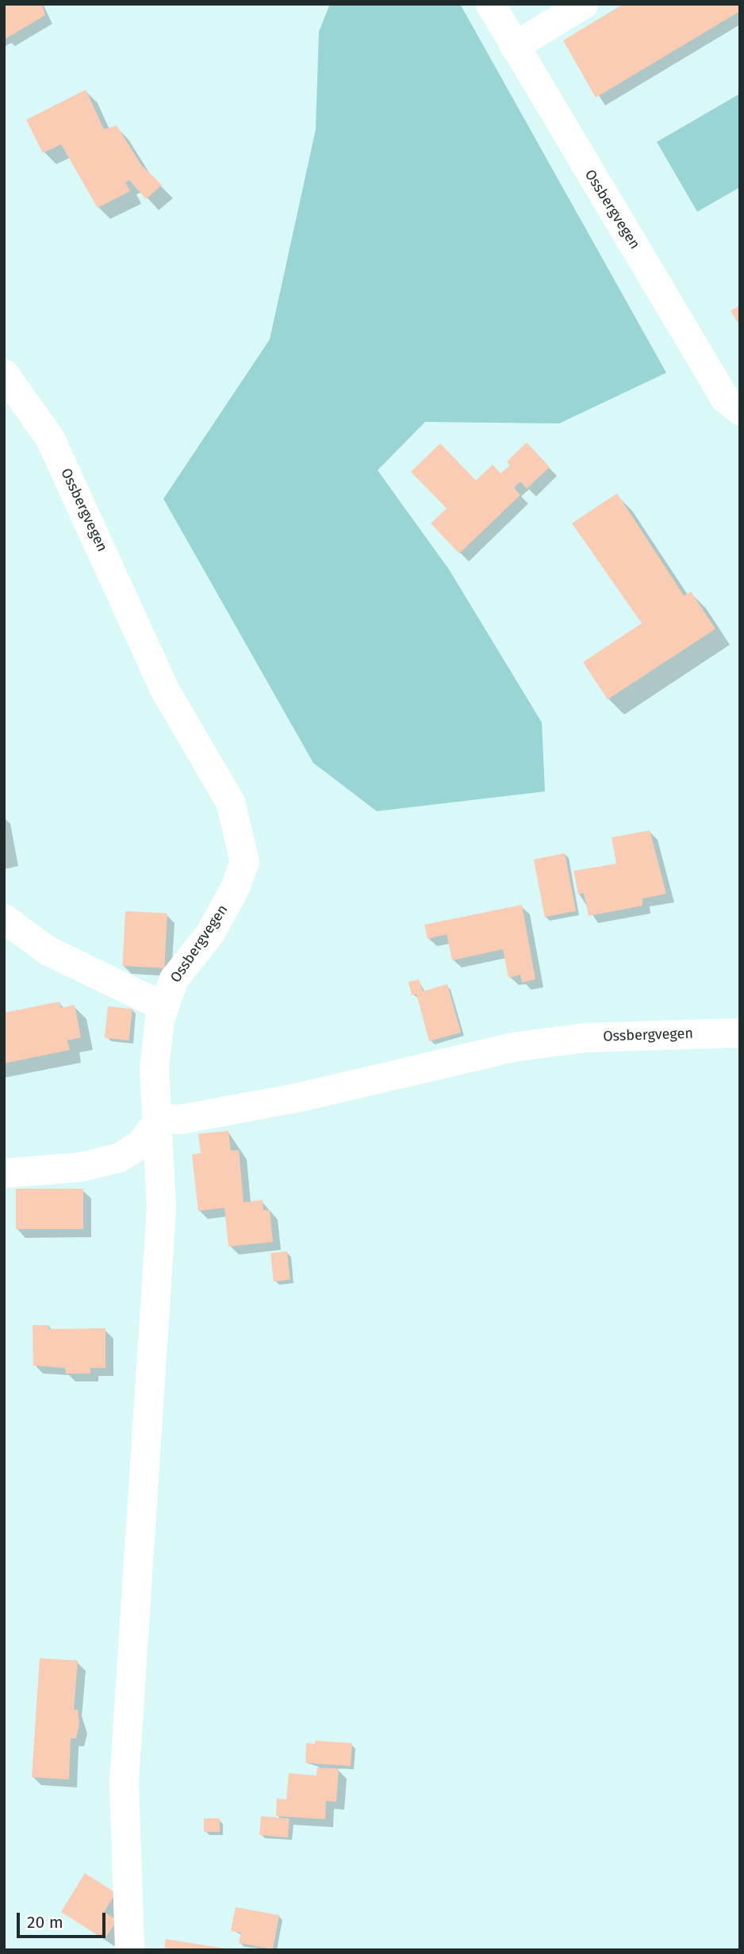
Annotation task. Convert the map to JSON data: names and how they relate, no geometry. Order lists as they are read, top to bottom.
{
  "streets": {
    "street": ["Ossbergvegen"]
  },
  "scale_bar": "20 m"
}
